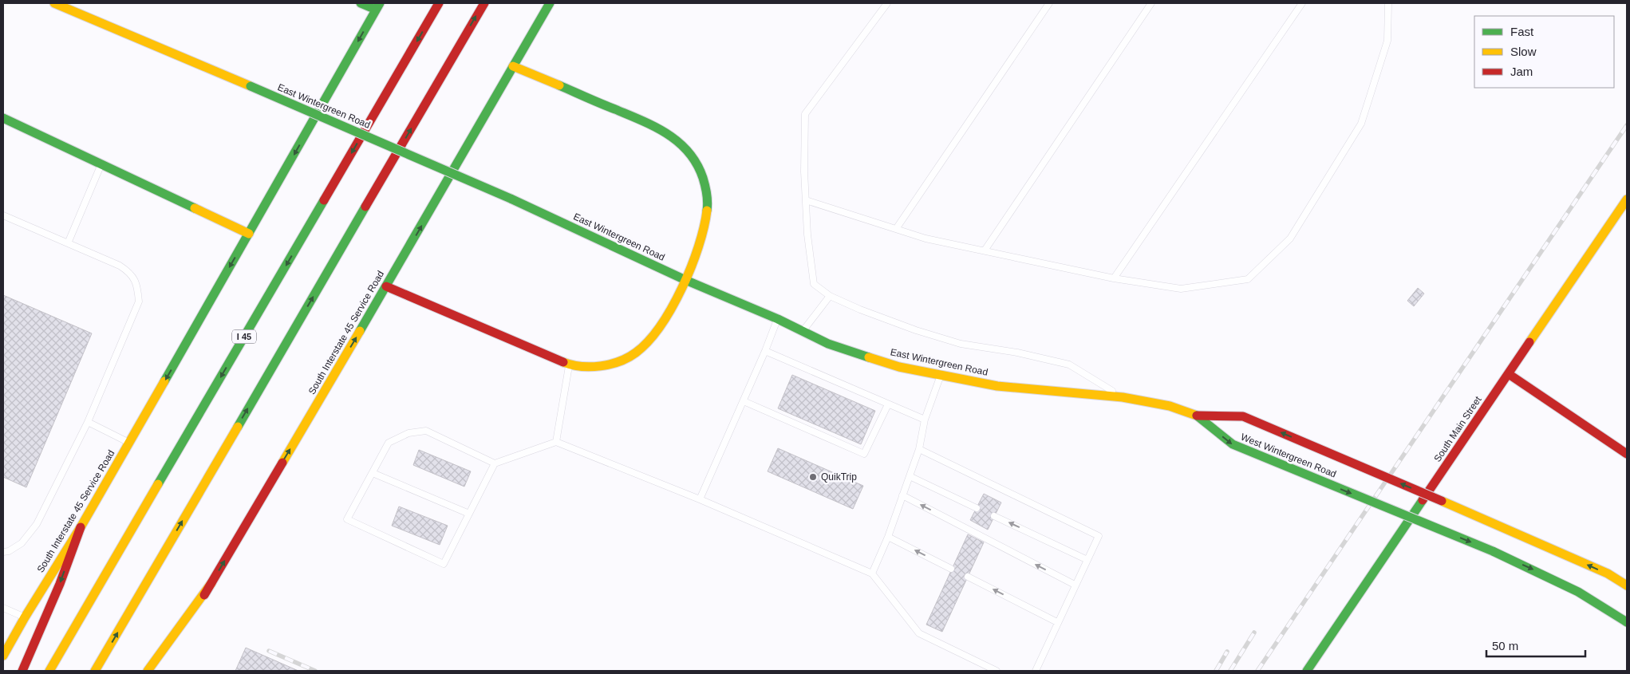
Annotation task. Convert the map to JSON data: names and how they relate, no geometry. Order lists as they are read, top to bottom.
{
  "streets": {
    "main road": [
      "East Wintergreen Road",
      "South Interstate 45 Service Road",
      "I 45",
      "South Main Street",
      "West Wintergreen Road"
    ]
  },
  "crossings": [
    ["East Wintergreen Road", "West Wintergreen Road"]
  ],
  "places": ["QuikTrip"],
  "legend": ["Fast", "Slow", "Jam"],
  "scale_bar": "50 m"
}
